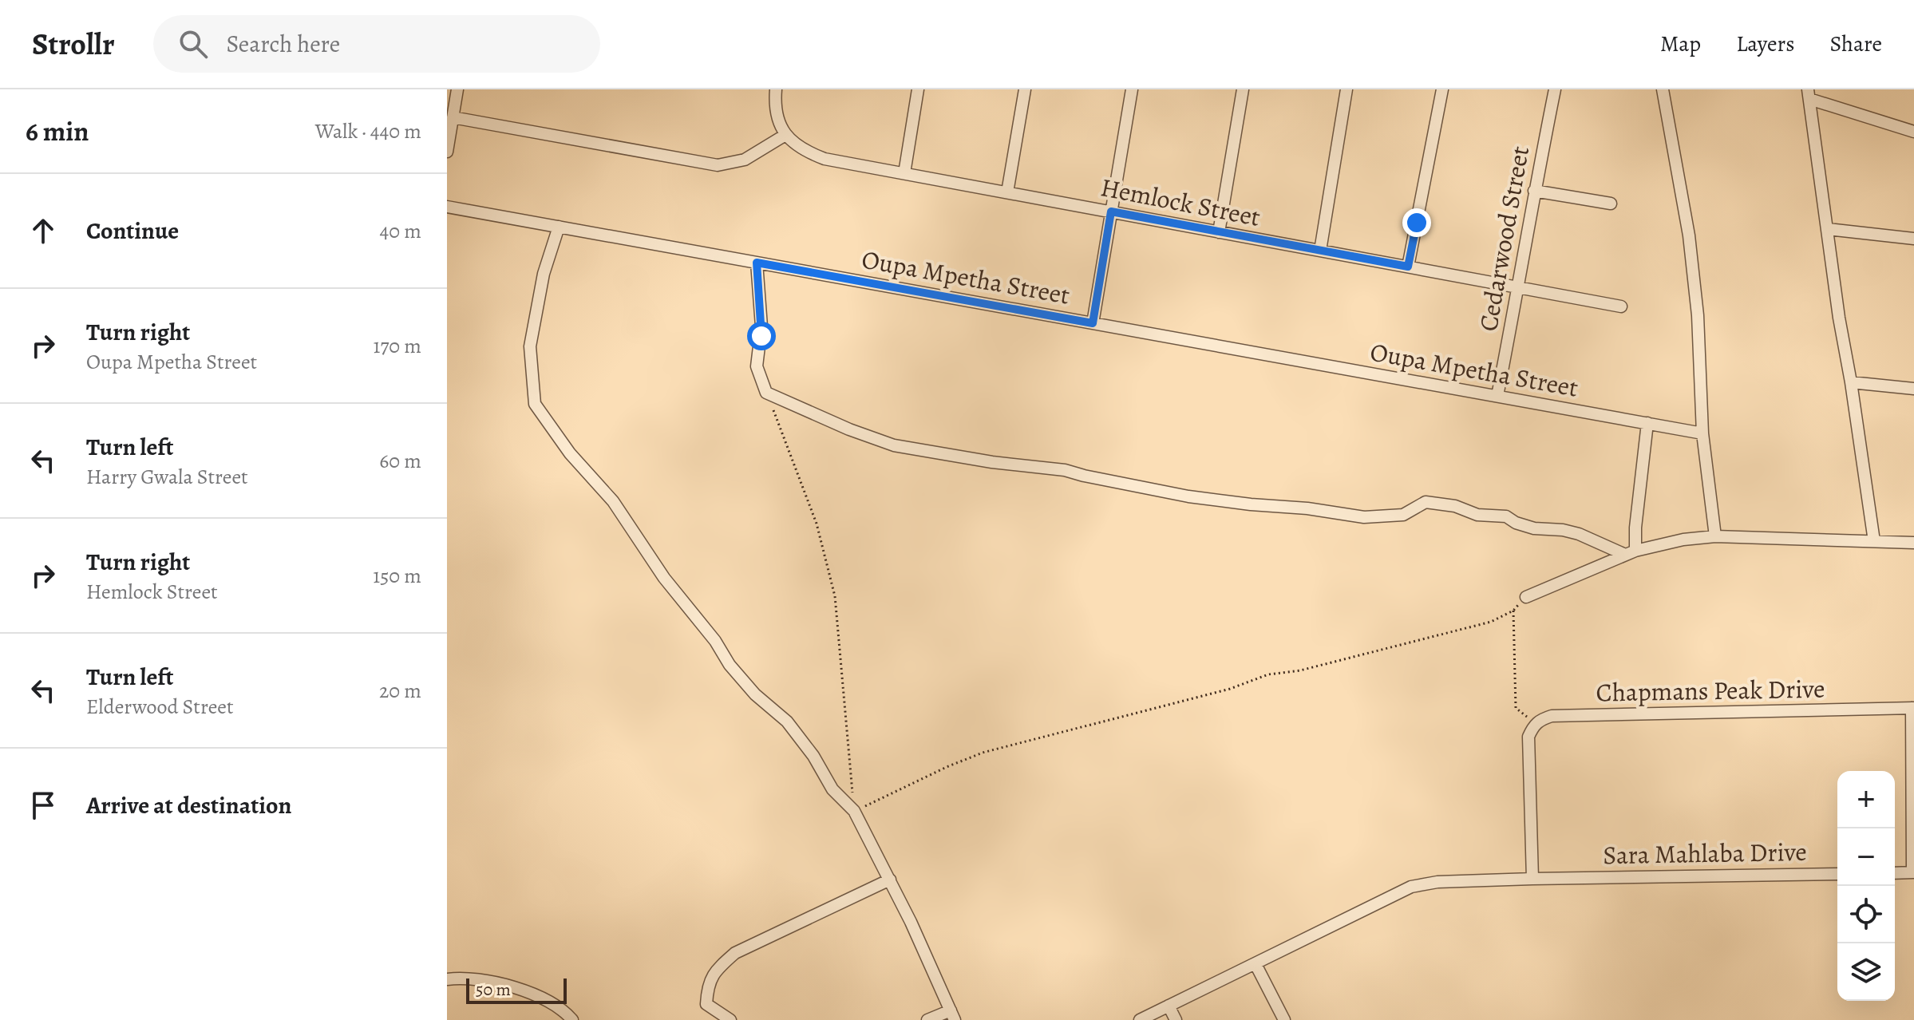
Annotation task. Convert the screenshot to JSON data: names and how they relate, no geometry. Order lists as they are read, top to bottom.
{
  "streets": {
    "street": [
      "Hemlock Street",
      "Cedarwood Street",
      "Oupa Mpetha Street",
      "Chapmans Peak Drive",
      "Sara Mahlaba Drive"
    ]
  },
  "crossings": [
    ["Hemlock Street", "Cedarwood Street"],
    ["Cedarwood Street", "Oupa Mpetha Street"]
  ],
  "scale_bar": "50 m",
  "page": {
    "header": "Strollr",
    "search": "Search here",
    "nav": ["Map", "Layers", "Share"],
    "heading": ["6 min", "Walk · 440 m"],
    "list": [
      ["Continue", "40 m"],
      ["Turn right", "Oupa Mpetha Street", "170 m"],
      ["Turn left", "Harry Gwala Street", "60 m"],
      ["Turn right", "Hemlock Street", "150 m"],
      ["Turn left", "Elderwood Street", "20 m"],
      "Arrive at destination"
    ],
    "map_buttons": ["+", "−"],
    "scale": "50 m"
  }
}
